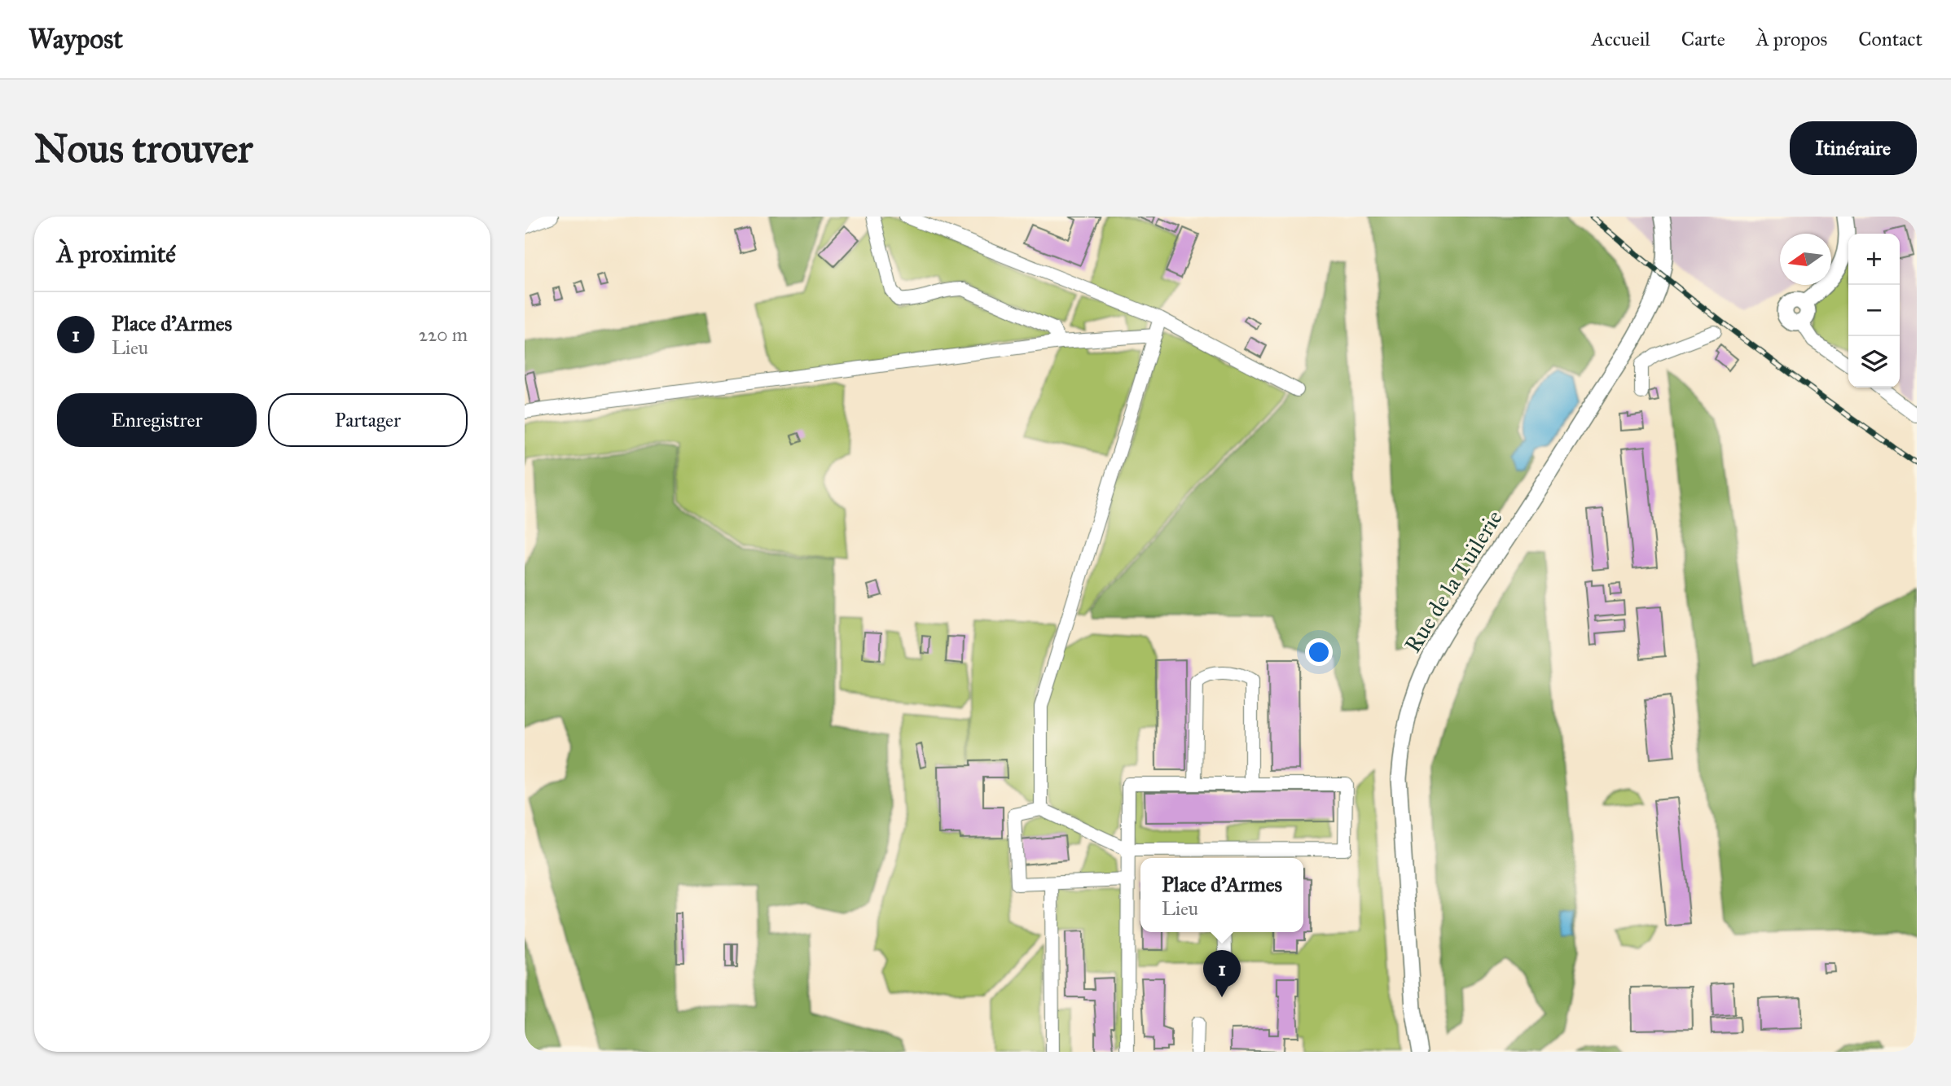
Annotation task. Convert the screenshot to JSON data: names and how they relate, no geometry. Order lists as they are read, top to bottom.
{
  "streets": {
    "street": ["Rue de la Tuilerie"]
  },
  "north": "left",
  "page": {
    "header": "Waypost",
    "nav": [
      "Accueil",
      "Carte",
      "À propos",
      "Contact"
    ],
    "buttons": [
      "Itinéraire",
      ["Enregistrer", "Partager"]
    ],
    "title": "Nous trouver",
    "heading": "À proximité",
    "map_buttons": ["+", "−"],
    "list": [
      {
        "mark": "1",
        "name": "Place d'Armes",
        "note": "Lieu",
        "value": "220 m"
      }
    ],
    "popup": ["Place d'Armes", "Lieu"],
    "pins": "1"
  }
}
